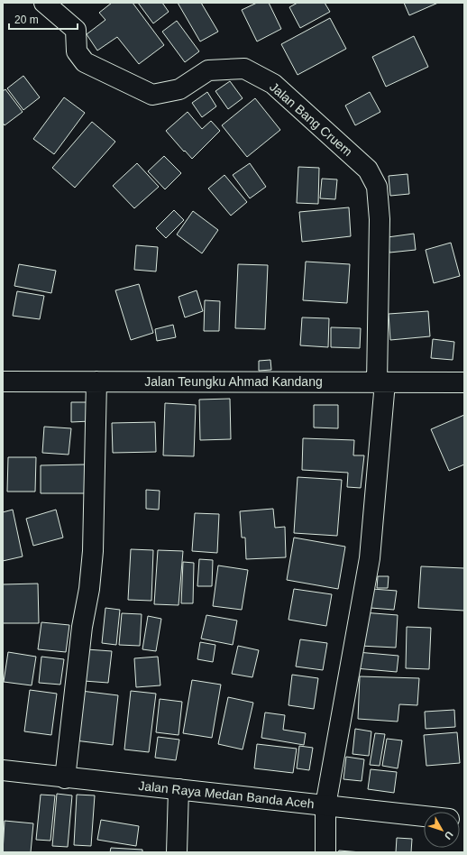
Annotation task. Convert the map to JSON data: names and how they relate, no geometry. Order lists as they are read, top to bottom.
{
  "streets": {
    "main road": ["Jalan Bang Cruem", "Jalan Teungku Ahmad Kandang", "Jalan Raya Medan Banda Aceh"]
  },
  "crossings": [
    ["Jalan Bang Cruem", "Jalan Teungku Ahmad Kandang"],
    ["Jalan Bang Cruem", "Jalan Raya Medan Banda Aceh"]
  ],
  "scale_bar": "20 m",
  "north": "bottom right"
}
